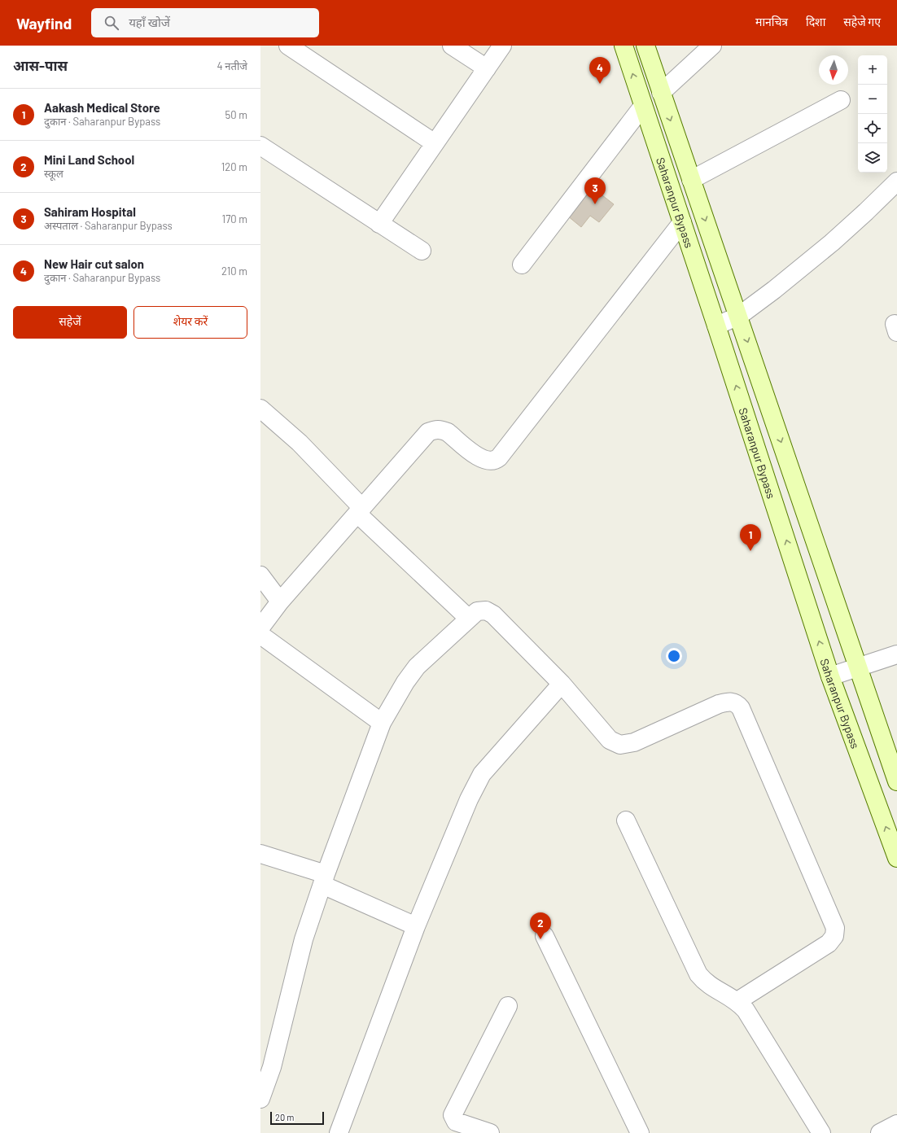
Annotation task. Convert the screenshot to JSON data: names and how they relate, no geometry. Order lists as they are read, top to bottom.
{
  "streets": {
    "main road": ["Saharanpur Bypass"]
  },
  "scale_bar": "20 m",
  "north": "bottom",
  "page": {
    "header": "Wayfind",
    "search": "यहाँ खोजें",
    "nav": ["मानचित्र", "दिशा", "सहेजे गए"],
    "heading": ["आस-पास", "4 नतीजे"],
    "map_buttons": ["+", "−"],
    "pins": [
      "4",
      "3",
      "1",
      "2"
    ],
    "list": [
      {
        "mark": "1",
        "name": "Aakash Medical Store",
        "note": "दुकान · Saharanpur Bypass",
        "value": "50 m"
      },
      {
        "mark": "2",
        "name": "Mini Land School",
        "note": "स्कूल",
        "value": "120 m"
      },
      {
        "mark": "3",
        "name": "Sahiram Hospital",
        "note": "अस्पताल · Saharanpur Bypass",
        "value": "170 m"
      },
      {
        "mark": "4",
        "name": "New Hair cut salon",
        "note": "दुकान · Saharanpur Bypass",
        "value": "210 m"
      }
    ],
    "buttons": ["सहेजें", "शेयर करें"],
    "scale": "20 m"
  }
}
